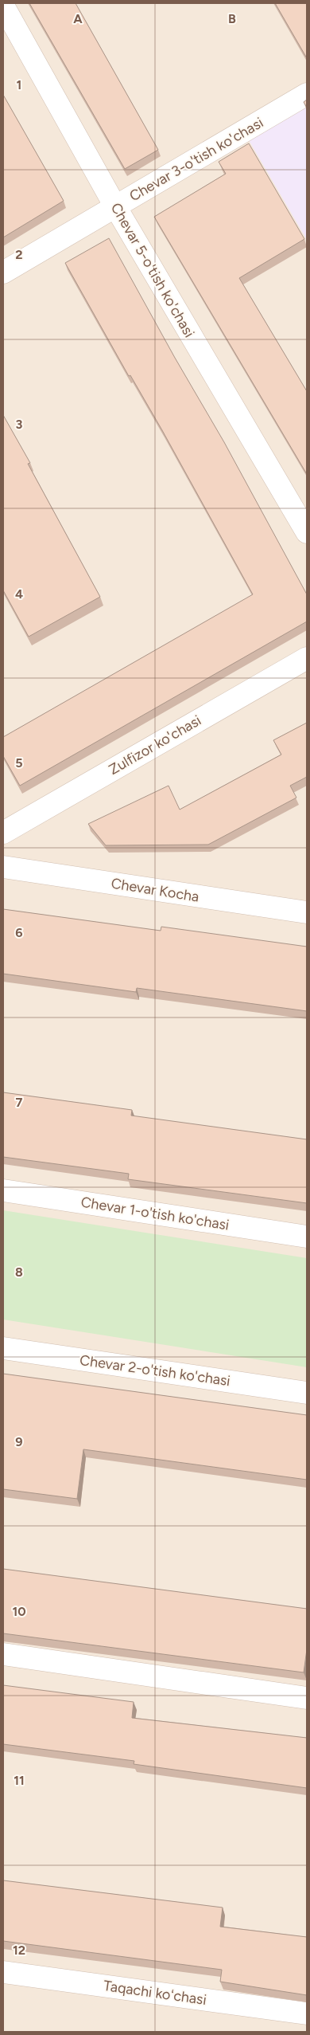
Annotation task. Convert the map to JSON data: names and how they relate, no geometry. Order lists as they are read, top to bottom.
{
  "streets": {
    "street": [
      "Chevar 3-o'tish ko'chasi",
      "Chevar 5-o'tish ko'chasi",
      "Zulfizor ko'chasi",
      "Chevar Kocha",
      "Chevar 1-o'tish ko'chasi",
      "Chevar 2-o'tish ko'chasi",
      "Taqachi koʻchasi"
    ]
  },
  "crossings": [
    ["Chevar 3-o'tish ko'chasi", "Chevar 5-o'tish ko'chasi"]
  ],
  "grid": {
    "columns": ["A", "B"],
    "rows": [
      "1",
      "2",
      "3",
      "4",
      "5",
      "6",
      "7",
      "8",
      "9",
      "10",
      "11",
      "12"
    ]
  }
}
